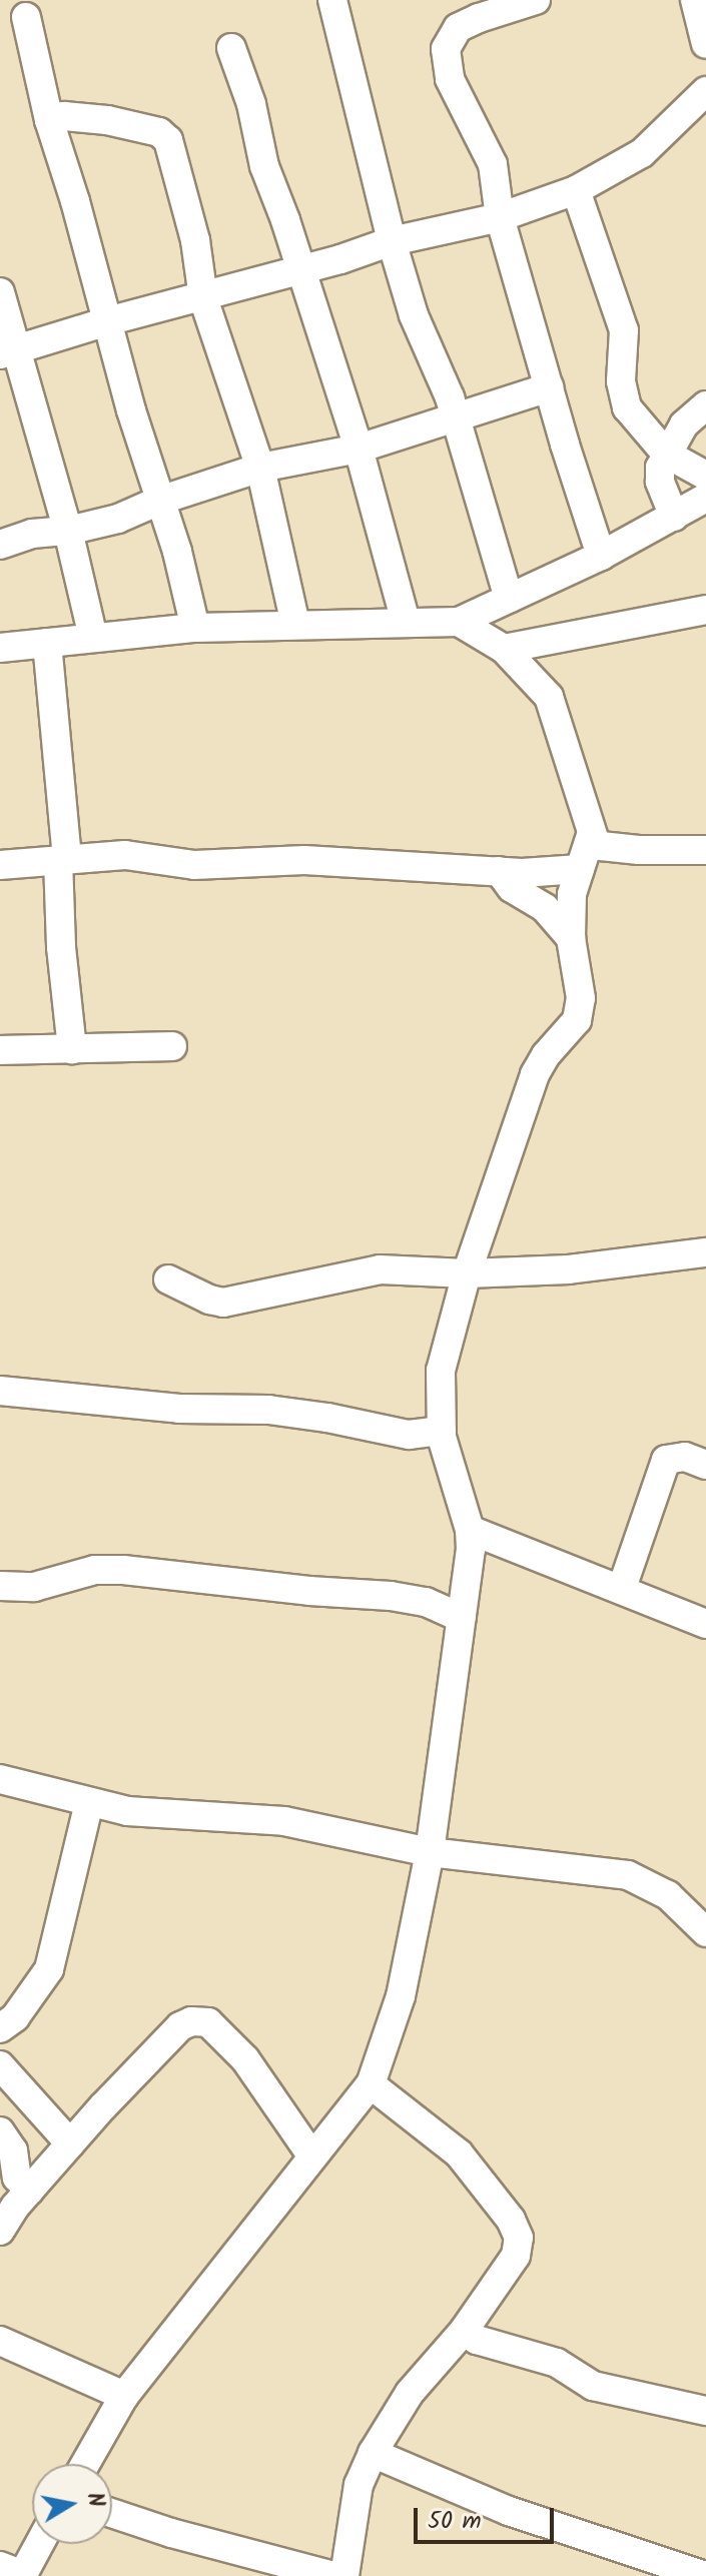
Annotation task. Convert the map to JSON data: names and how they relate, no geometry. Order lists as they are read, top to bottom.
{
  "scale_bar": "50 m",
  "north": "right"
}
